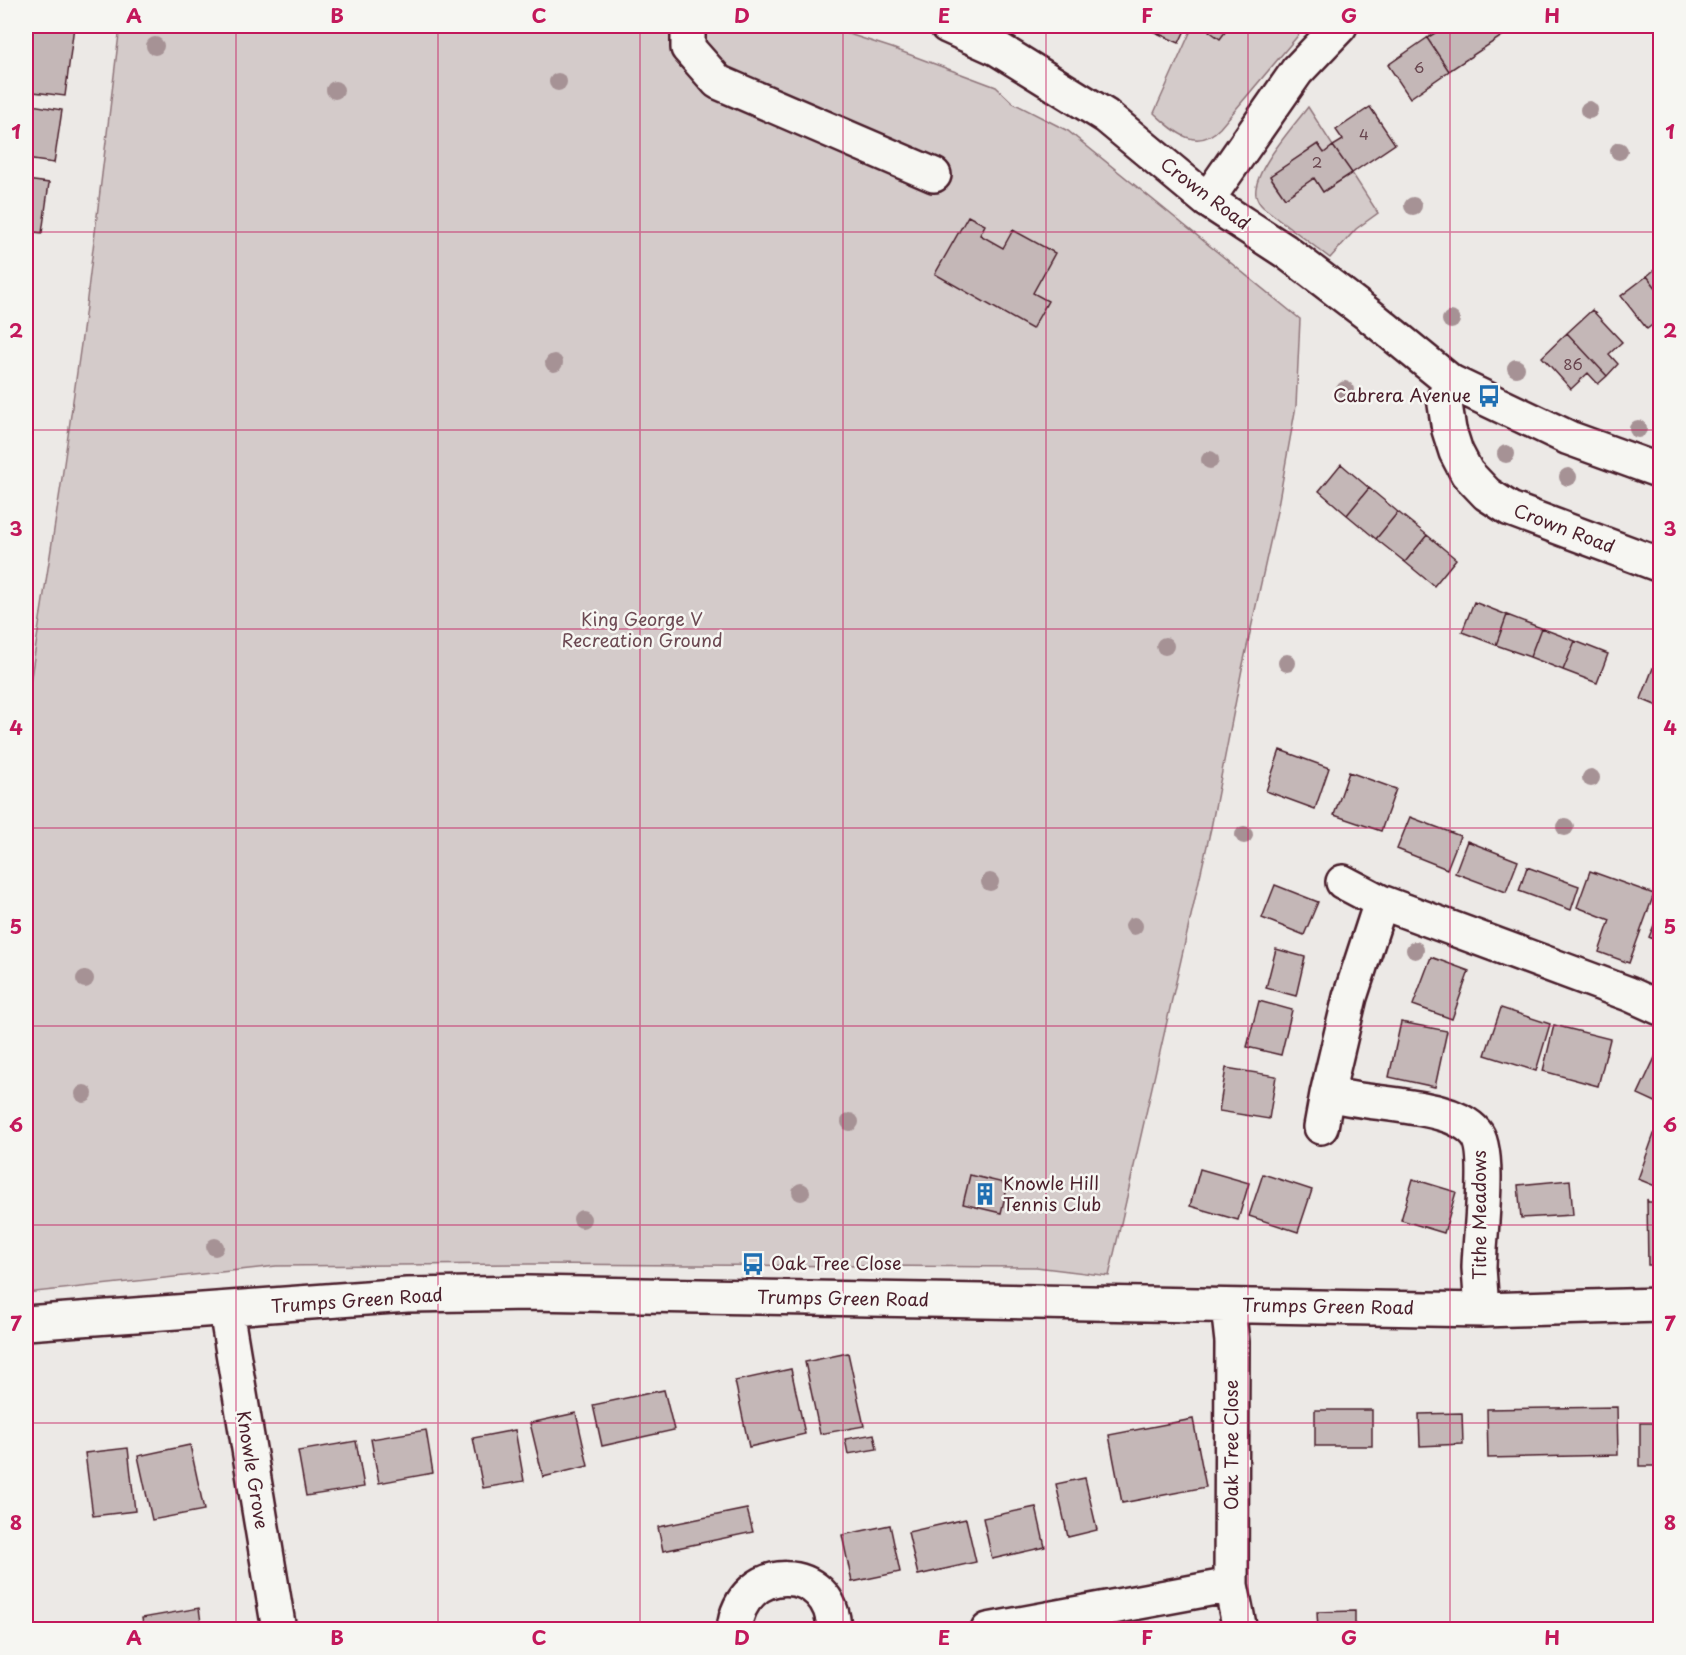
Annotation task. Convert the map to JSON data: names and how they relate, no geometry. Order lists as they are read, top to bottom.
{
  "streets": {
    "street": [
      "Crown Road",
      "Tithe Meadows",
      "Trumps Green Road",
      "Oak Tree Close",
      "Knowle Grove"
    ]
  },
  "crossings": [
    ["Tithe Meadows", "Trumps Green Road"],
    ["Trumps Green Road", "Oak Tree Close"],
    ["Trumps Green Road", "Knowle Grove"]
  ],
  "parks": ["King George V Recreation Ground"],
  "places": {
    "bus stop": ["Cabrera Avenue", "Oak Tree Close"],
    "building": ["Knowle Hill Tennis Club"]
  },
  "house_numbers": [
    "6",
    "4",
    "2",
    "86"
  ],
  "grid": {
    "columns": [
      "A",
      "B",
      "C",
      "D",
      "E",
      "F",
      "G",
      "H"
    ],
    "rows": [
      "1",
      "2",
      "3",
      "4",
      "5",
      "6",
      "7",
      "8"
    ]
  }
}
